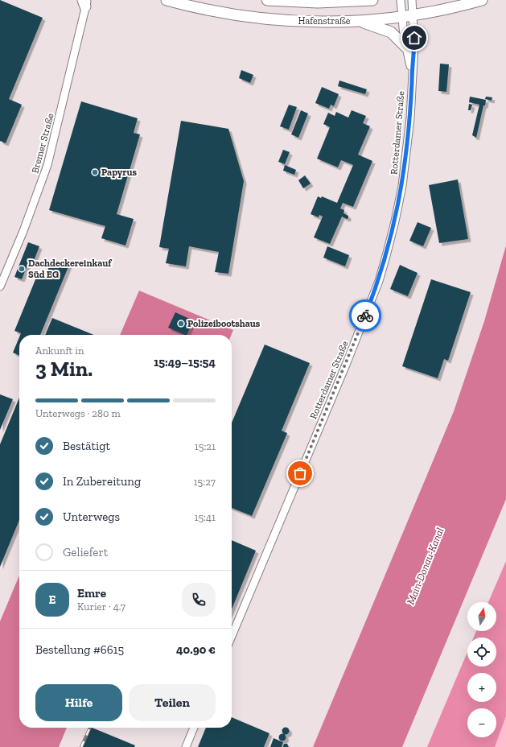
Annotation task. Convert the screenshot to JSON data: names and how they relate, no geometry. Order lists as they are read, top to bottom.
{
  "streets": {
    "main road": ["Hafenstraße"],
    "street": ["Rotterdamer Straße", "Bremer Straße"]
  },
  "crossings": [
    ["Hafenstraße", "Rotterdamer Straße"]
  ],
  "water": ["Main-Donau-Kanal"],
  "places": ["Papyrus", "Dachdeckereinkauf Süd EG", "Polizeibootshaus"],
  "north": "top",
  "page": {
    "heading": ["3 Min.", "Ankunft in", "15:49–15:54"],
    "panel": [
      "Emre",
      "Kurier · 4.7",
      "Bestellung #6615",
      "40.90 €"
    ],
    "bar": "Unterwegs · 280 m",
    "list": [
      ["Bestätigt", "15:21"],
      ["In Zubereitung", "15:27"],
      ["Unterwegs", "15:41"],
      "Geliefert"
    ],
    "round": "E",
    "map_buttons": ["+", "−"],
    "buttons": ["Hilfe", "Teilen"]
  }
}
